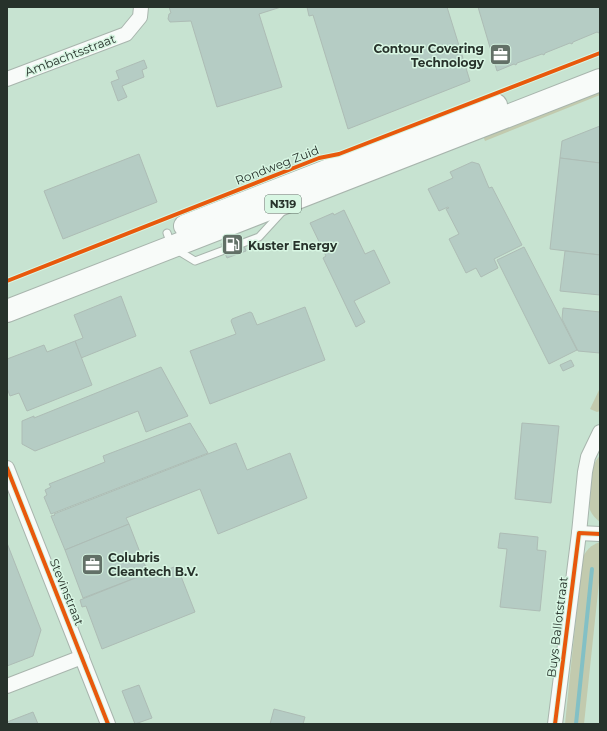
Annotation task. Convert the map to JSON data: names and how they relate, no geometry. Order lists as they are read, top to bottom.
{
  "streets": {
    "main road": ["Rondweg Zuid", "N319"],
    "street": ["Ambachtsstraat", "Stevinstraat", "Buys Ballotstraat"]
  },
  "places": {
    "office": ["Contour Covering Technology", "Colubris Cleantech B.V."],
    "fuel station": ["Kuster Energy"]
  }
}
